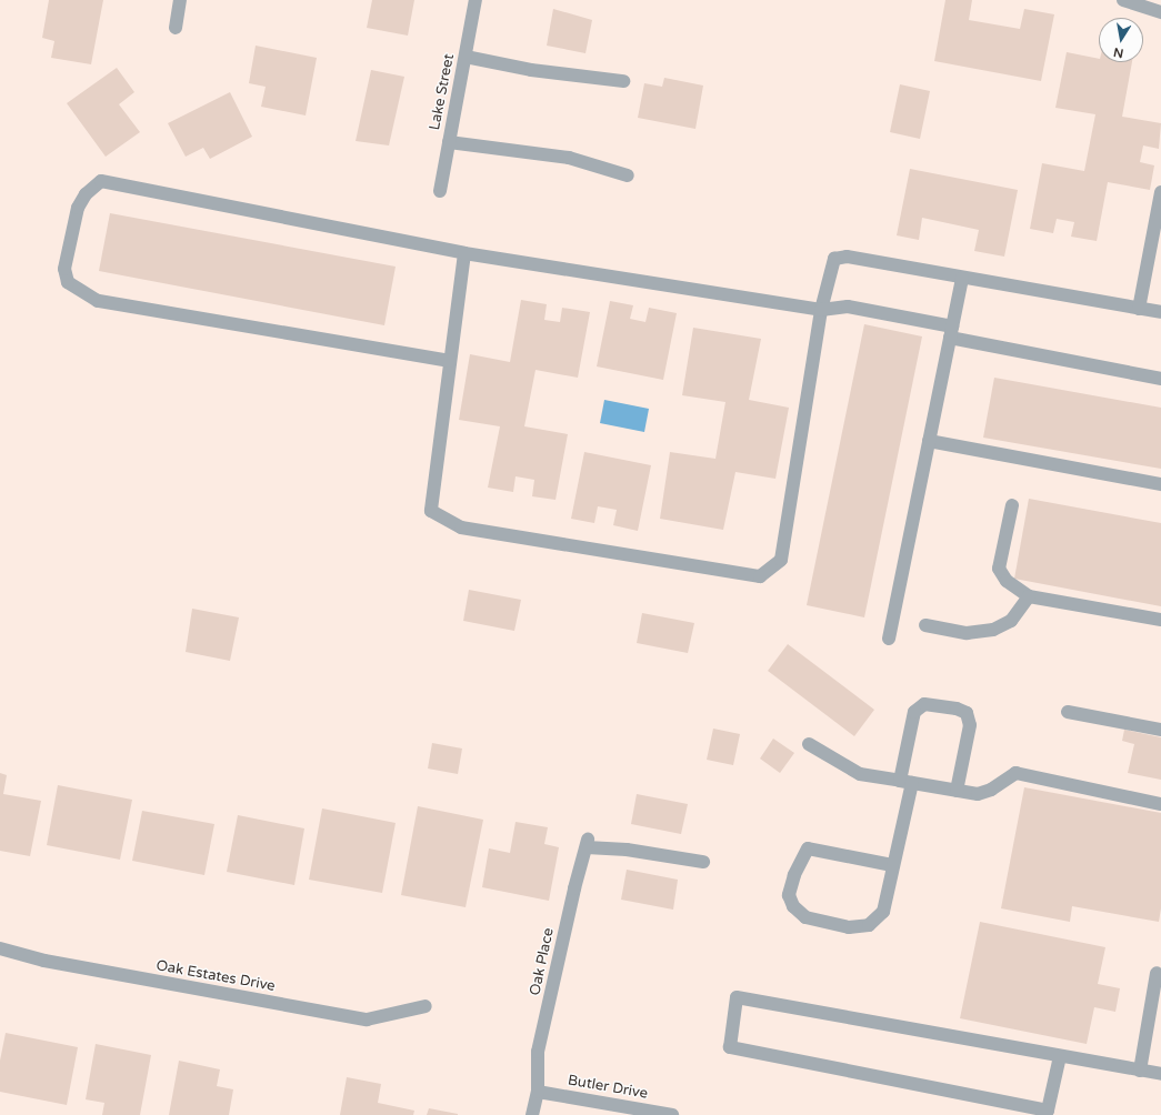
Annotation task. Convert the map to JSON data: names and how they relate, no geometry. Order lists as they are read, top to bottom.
{
  "streets": {
    "street": [
      "Lake Street",
      "Oak Place",
      "Oak Estates Drive",
      "Butler Drive"
    ]
  },
  "crossings": [
    ["Oak Place", "Butler Drive"]
  ],
  "north": "bottom"
}
